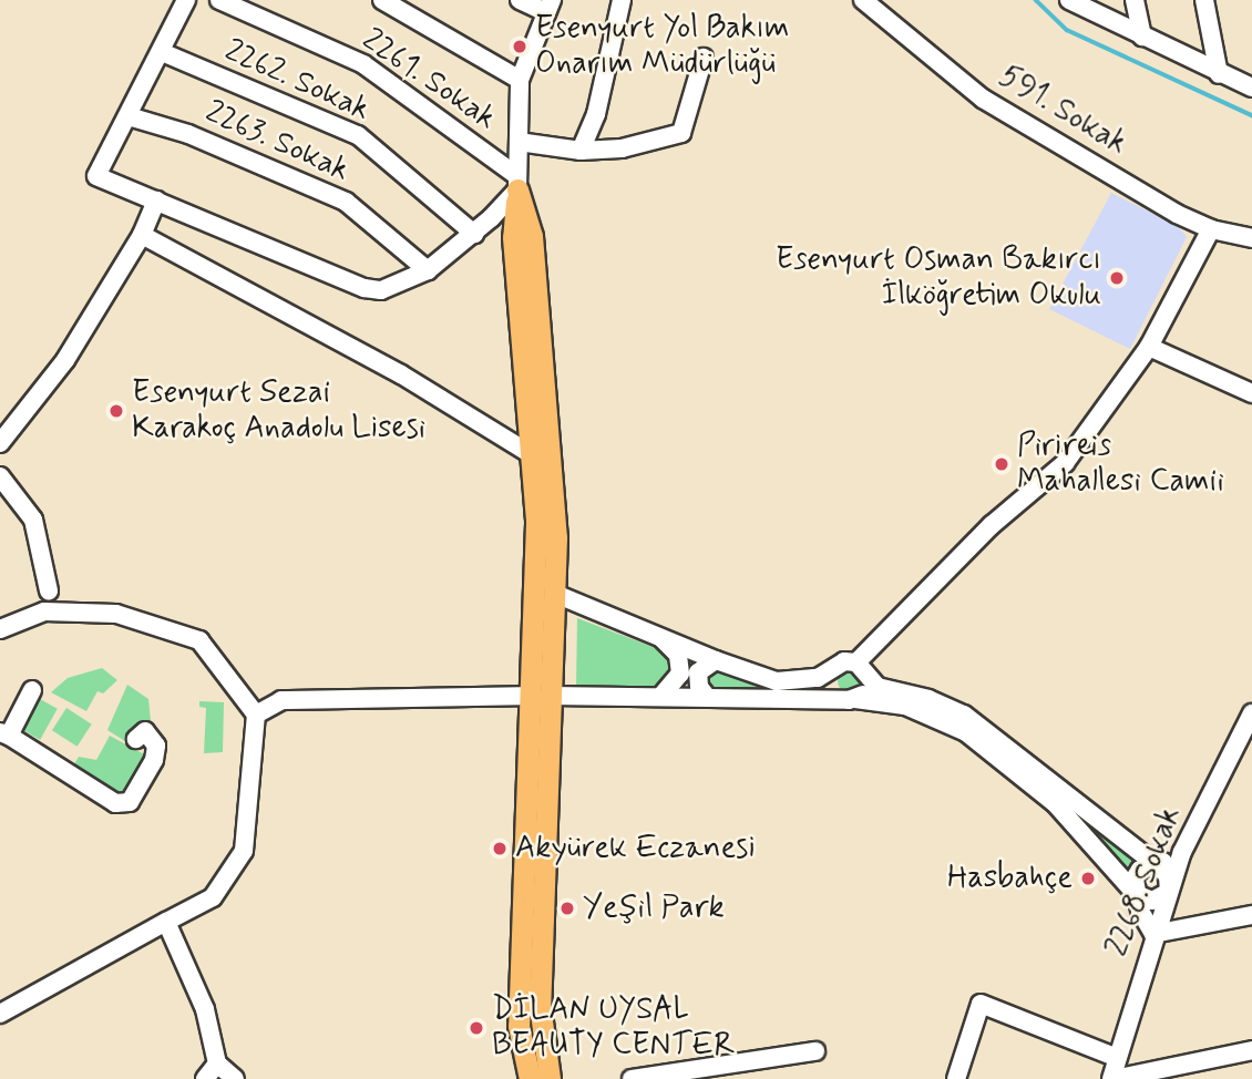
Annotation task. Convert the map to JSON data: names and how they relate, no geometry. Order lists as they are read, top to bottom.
{
  "streets": {
    "street": [
      "2261. Sokak",
      "2262. Sokak",
      "591. Sokak",
      "2263. Sokak",
      "2268. Sokak"
    ]
  },
  "places": [
    "Esenyurt Yol Bakım Onarım Müdürlüğü",
    "Esenyurt Osman Bakırcı İlköğretim Okulu",
    "Esenyurt Sezai Karakoç Anadolu Lisesi",
    "Pirireis Mahallesi Camii",
    "Akyürek Eczanesi",
    "Hasbahçe",
    "Yeşil Park",
    "DİLAN UYSAL BEAUTY CENTER"
  ]
}
